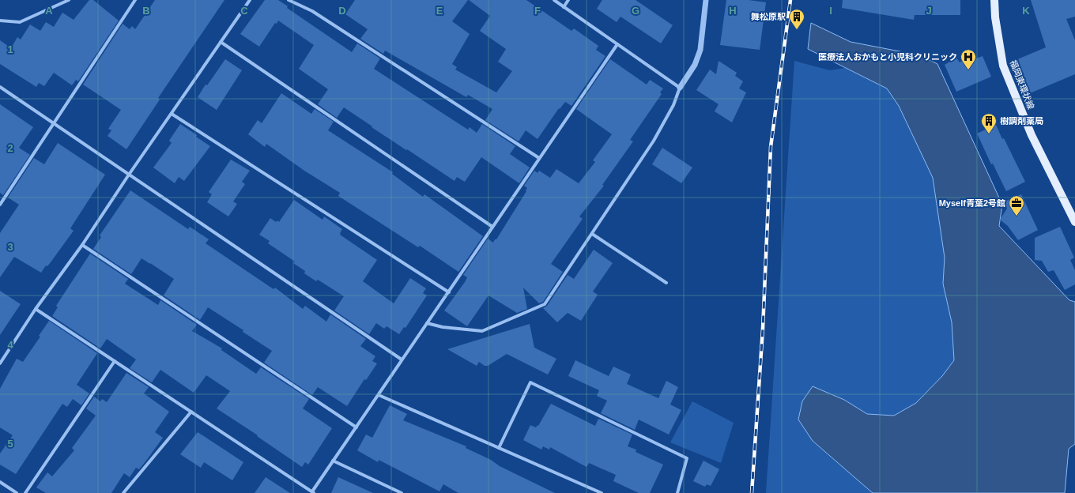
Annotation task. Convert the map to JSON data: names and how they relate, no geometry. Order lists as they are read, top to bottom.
{
  "streets": {
    "main road": ["福岡東環状線"]
  },
  "places": {
    "building": ["舞松原駅", "樹調剤薬局"],
    "hospital": ["医療法人おかもと小児科クリニック"],
    "office": ["Myself青葉2号館"]
  },
  "grid": {
    "columns": [
      "A",
      "B",
      "C",
      "D",
      "E",
      "F",
      "G",
      "H",
      "I",
      "J",
      "K"
    ],
    "rows": [
      "1",
      "2",
      "3",
      "4",
      "5"
    ]
  }
}
